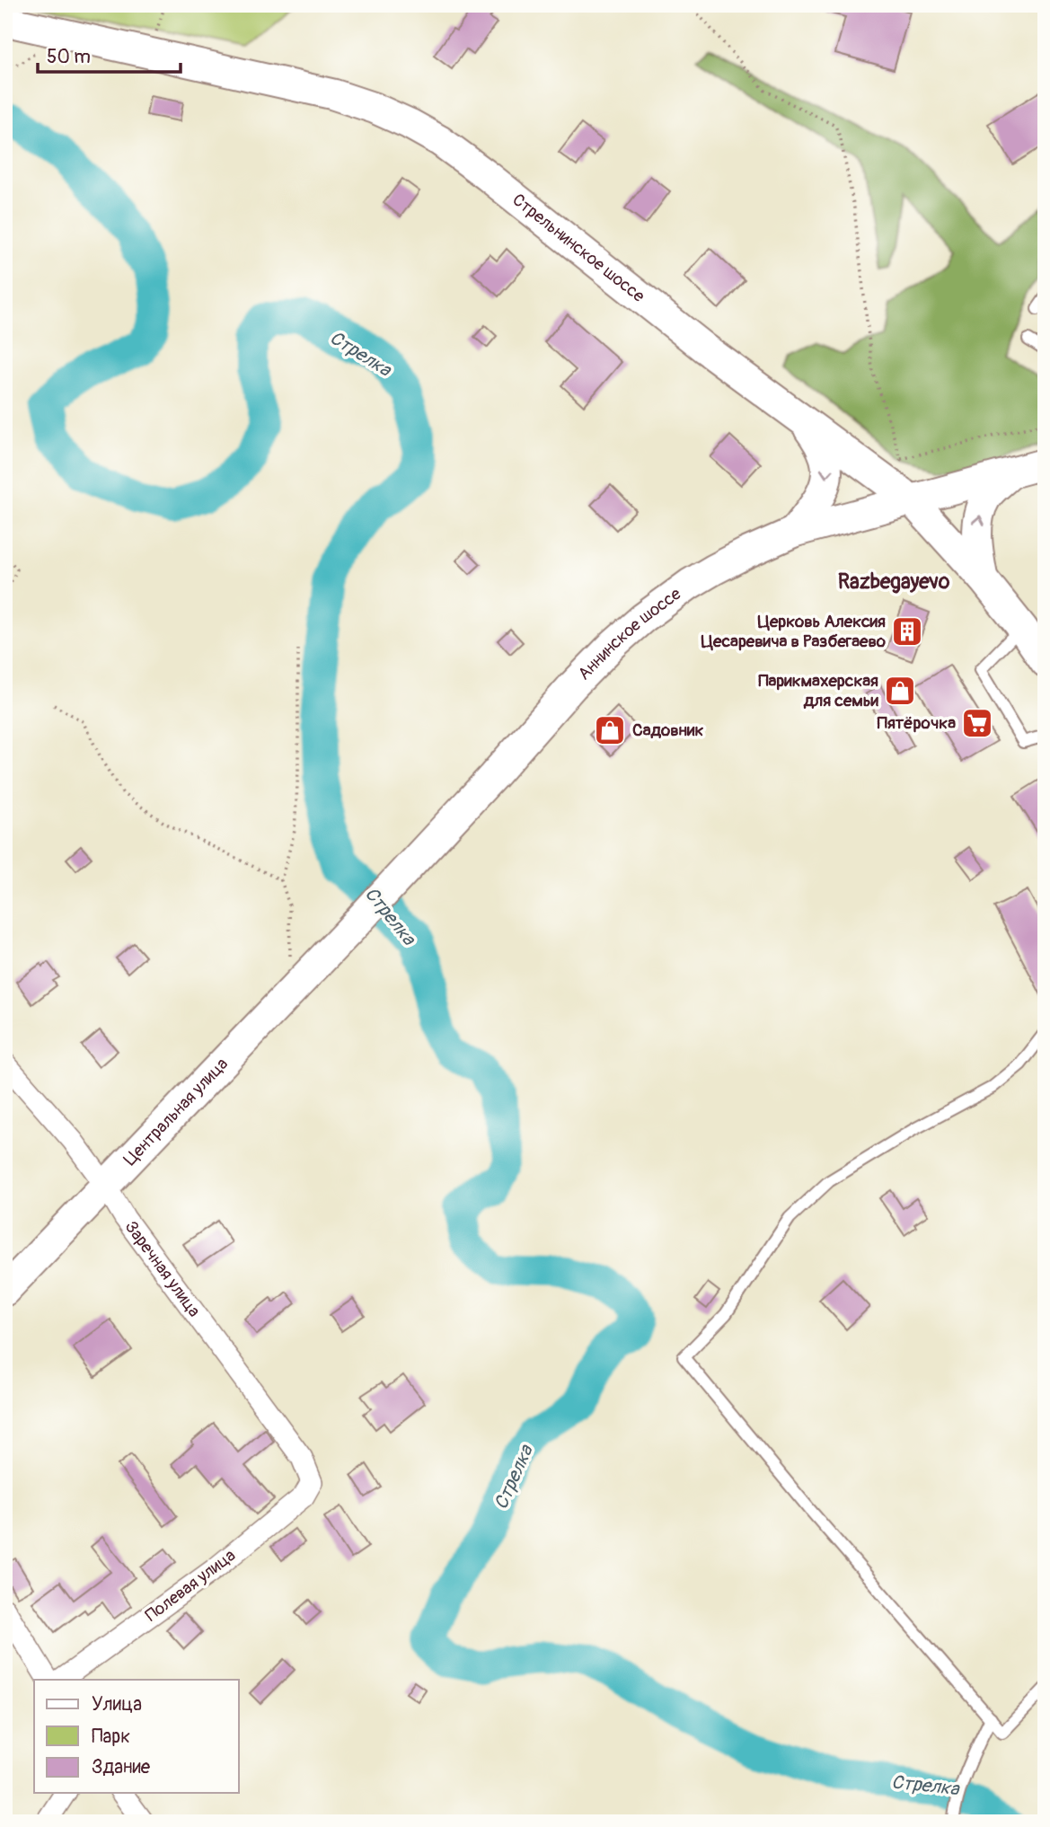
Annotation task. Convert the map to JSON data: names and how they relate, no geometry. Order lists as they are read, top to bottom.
{
  "streets": {
    "main road": ["Стрельнинское шоссе", "Аннинское шоссе", "Центральная улица"],
    "street": ["Заречная улица", "Полевая улица"]
  },
  "crossings": [
    ["Стрельнинское шоссе", "Аннинское шоссе"],
    ["Аннинское шоссе", "Центральная улица"],
    ["Центральная улица", "Заречная улица"],
    ["Заречная улица", "Полевая улица"]
  ],
  "districts": ["Razbegayevo"],
  "water": ["Стрелка"],
  "places": {
    "building": ["Церковь Алексия Цесаревича в Разбегаево"],
    "shop": ["Парикмахерская для семьи", "Садовник"],
    "supermarket": ["Пятёрочка"]
  },
  "legend": ["Улица", "Парк", "Здание"],
  "scale_bar": "50 m"
}
